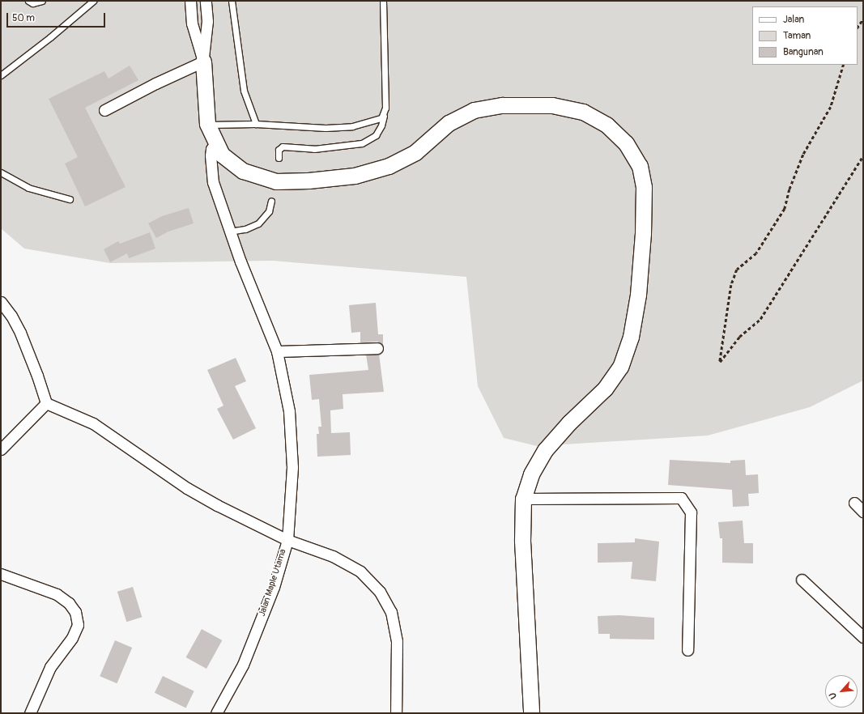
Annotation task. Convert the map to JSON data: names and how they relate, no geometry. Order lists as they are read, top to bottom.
{
  "streets": {
    "street": ["Jalan Maple Utama"]
  },
  "legend": ["Jalan", "Taman", "Bangunan"],
  "scale_bar": "50 m",
  "north": "bottom left"
}
